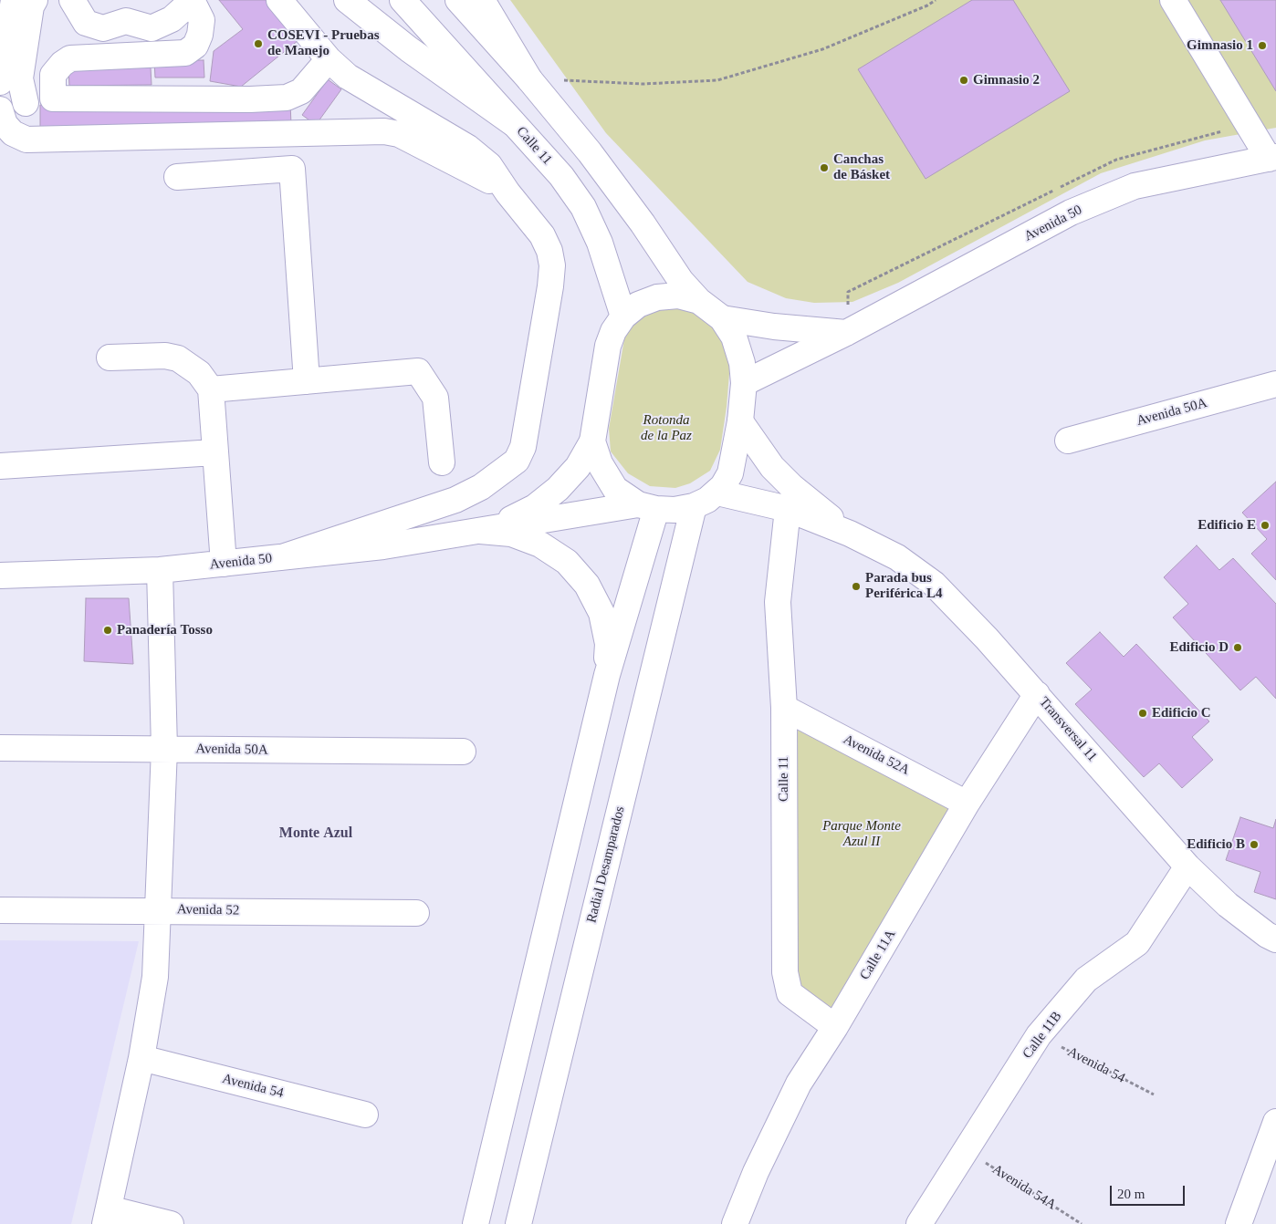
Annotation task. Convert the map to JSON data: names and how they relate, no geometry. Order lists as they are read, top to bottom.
{
  "streets": {
    "main road": [
      "Calle 11",
      "Avenida 50",
      "Avenida 50A",
      "Transversal 11",
      "Avenida 52A",
      "Radial Desamparados",
      "Avenida 52",
      "Calle 11A",
      "Calle 11B",
      "Avenida 54"
    ],
    "path": ["Avenida 54A"]
  },
  "crossings": [
    ["Calle 11", "Transversal 11"],
    ["Calle 11", "Avenida 52A"],
    ["Calle 11", "Calle 11A"],
    ["Transversal 11", "Calle 11A"],
    ["Transversal 11", "Calle 11B"],
    ["Avenida 52A", "Calle 11A"],
    ["Calle 11B", "Avenida 54"],
    ["Calle 11B", "Avenida 54A"]
  ],
  "districts": ["Monte Azul"],
  "parks": ["Rotonda de la Paz", "Parque Monte Azul II"],
  "places": [
    "COSEVI - Pruebas de Manejo",
    "Gimnasio 1",
    "Gimnasio 2",
    "Canchas de Básket",
    "Edificio E",
    "Parada bus Periférica L4",
    "Panadería Tosso",
    "Edificio D",
    "Edificio C",
    "Edificio B"
  ],
  "scale_bar": "20 m"
}
